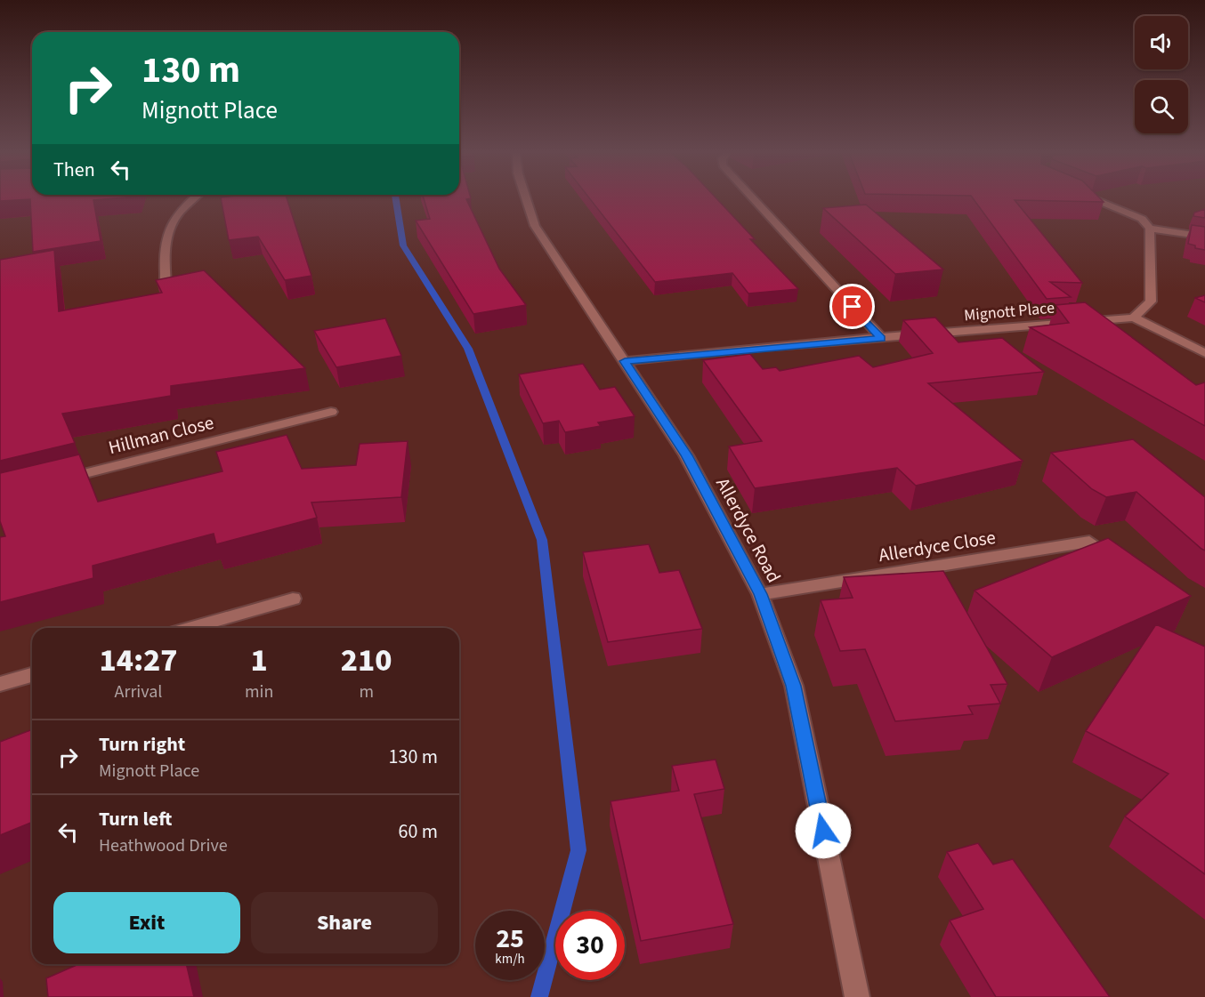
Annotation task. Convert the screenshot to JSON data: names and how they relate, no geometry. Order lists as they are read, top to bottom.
{
  "streets": {
    "street": [
      "Mignott Place",
      "Hillman Close",
      "Allerdyce Road",
      "Allerdyce Close"
    ]
  },
  "crossings": [
    ["Mignott Place", "Allerdyce Road"],
    ["Allerdyce Road", "Allerdyce Close"]
  ],
  "page": {
    "turn": ["130 m", "Mignott Place"],
    "then": "Then",
    "eta": [
      "14:27",
      "Arrival",
      "1",
      "min",
      "210",
      "m"
    ],
    "list": [
      {
        "name": "Turn right",
        "note": "Mignott Place",
        "value": "130 m"
      },
      {
        "name": "Turn left",
        "note": "Heathwood Drive",
        "value": "60 m"
      }
    ],
    "buttons": ["Exit", "Share"],
    "speed": "25 km/h",
    "limit": "30"
  }
}
